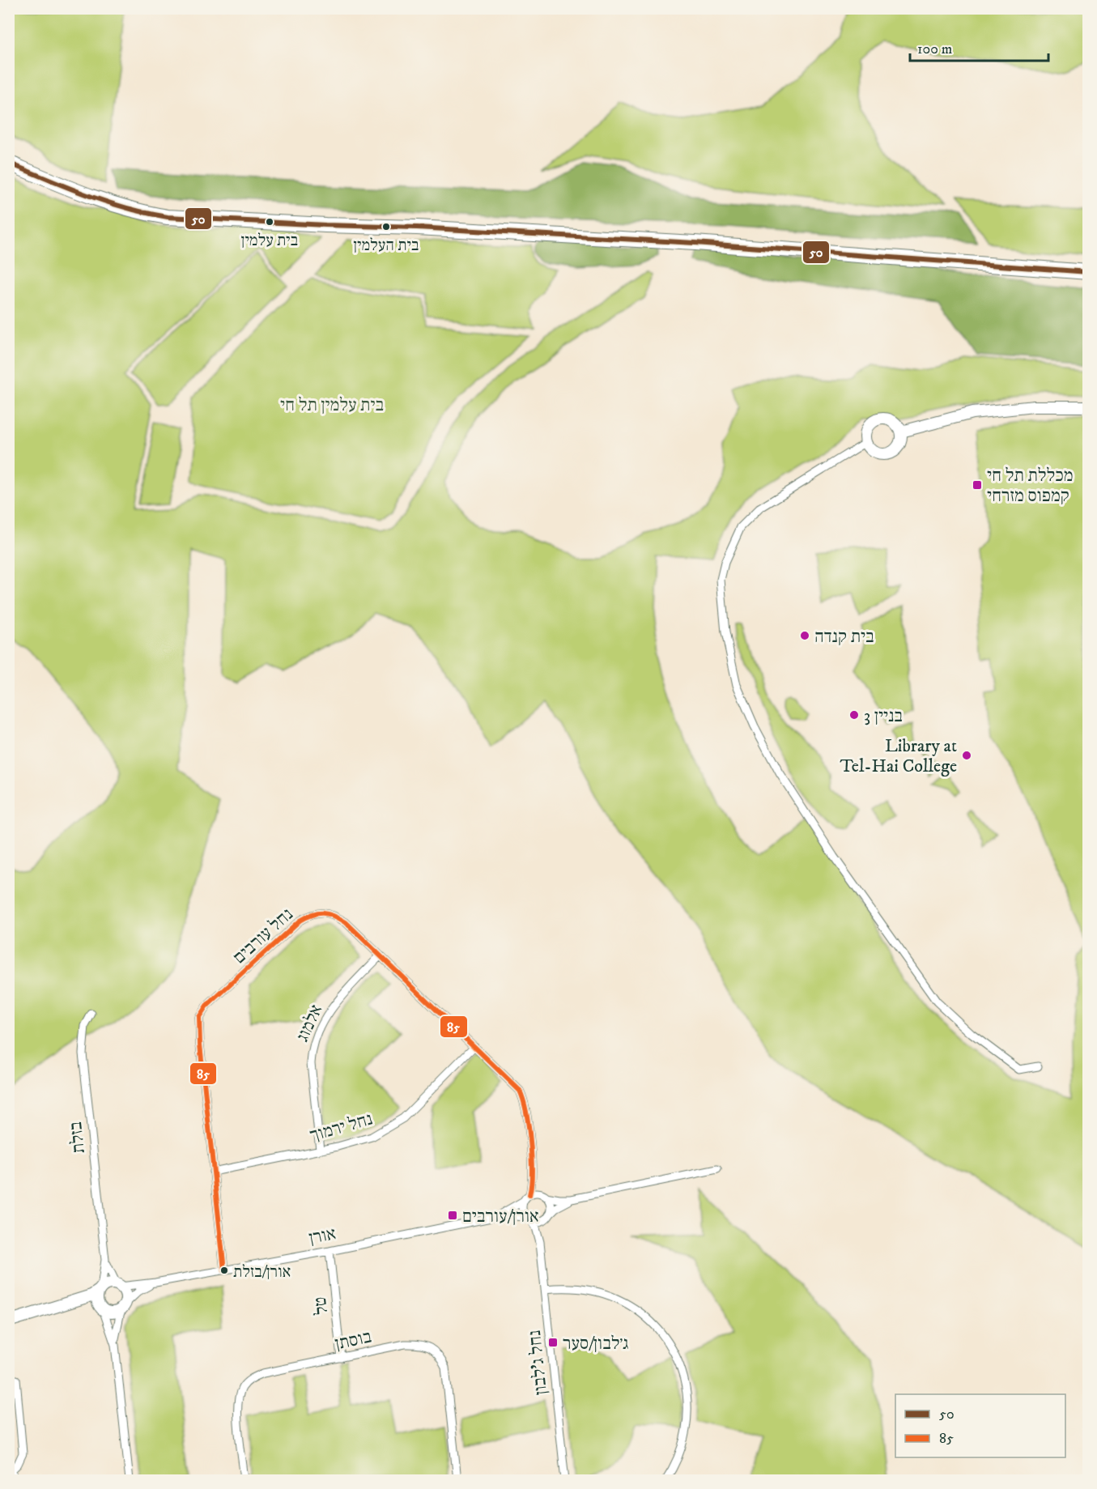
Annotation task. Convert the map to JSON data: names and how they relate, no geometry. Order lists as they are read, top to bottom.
{
  "streets": {
    "street": [
      "נחל עורבים",
      "אלמוג",
      "נחל ירמוך",
      "בזלת",
      "אורן",
      "טל",
      "בוסתן",
      "נחל ג'לבון"
    ]
  },
  "crossings": [
    ["נחל עורבים", "אלמוג"],
    ["נחל עורבים", "נחל ירמוך"],
    ["נחל עורבים", "אורן"],
    ["נחל עורבים", "נחל ג'לבון"],
    ["אלמוג", "נחל ירמוך"],
    ["בזלת", "אורן"],
    ["אורן", "טל"],
    ["אורן", "נחל ג'לבון"],
    ["טל", "בוסתן"]
  ],
  "parks": ["בית עלמין תל חי"],
  "places": {
    "other": [
      "בית עלמין",
      "בית העלמין",
      "בית קנדה",
      "בניין 3",
      "Library at Tel-Hai College",
      "אורן/בזלת"
    ],
    "transit": ["מכללת תל חי קמפוס מזרחי", "אורן/עורבים", "ג׳לבון/סער"]
  },
  "lines": ["transit line 50", "transit line 85"],
  "legend": ["50", "85"],
  "scale_bar": "100 m"
}
